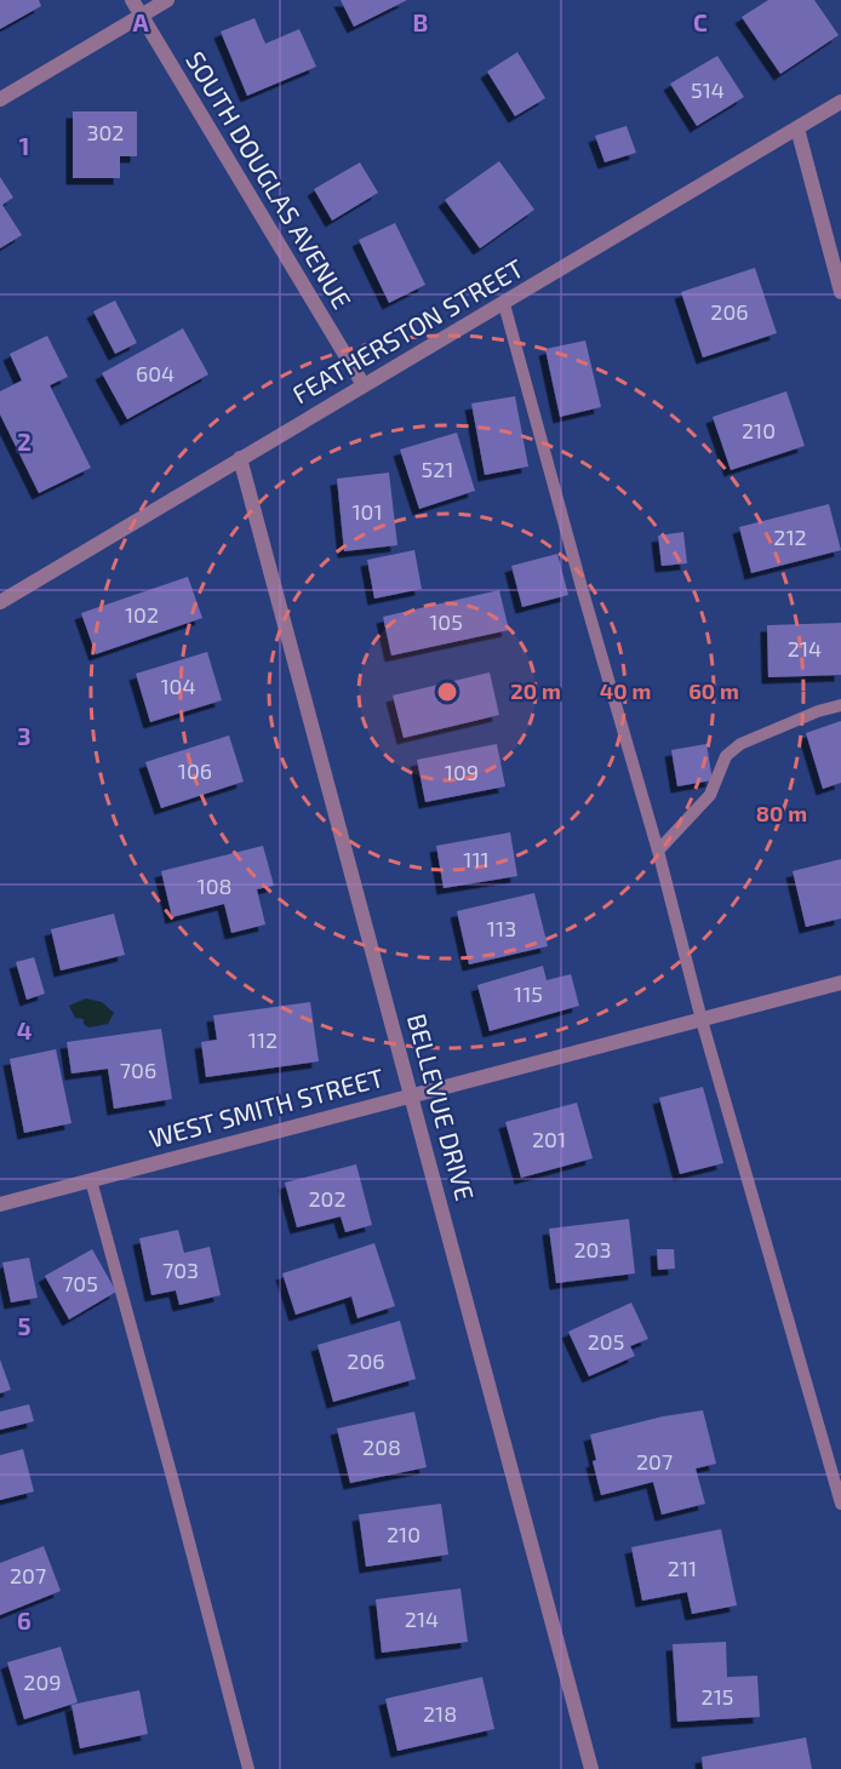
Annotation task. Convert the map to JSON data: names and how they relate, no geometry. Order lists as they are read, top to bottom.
{
  "streets": {
    "street": [
      "SOUTH DOUGLAS AVENUE",
      "FEATHERSTON STREET",
      "BELLEVUE DRIVE",
      "WEST SMITH STREET"
    ]
  },
  "crossings": [
    ["SOUTH DOUGLAS AVENUE", "FEATHERSTON STREET"],
    ["FEATHERSTON STREET", "BELLEVUE DRIVE"],
    ["BELLEVUE DRIVE", "WEST SMITH STREET"]
  ],
  "house_numbers": [
    "514",
    "302",
    "206",
    "604",
    "210",
    "521",
    "101",
    "212",
    "102",
    "105",
    "214",
    "104",
    "106",
    "109",
    "111",
    "108",
    "113",
    "115",
    "112",
    "706",
    "201",
    "202",
    "203",
    "703",
    "705",
    "205",
    "206",
    "208",
    "207",
    "210",
    "211",
    "207",
    "214",
    "209",
    "215",
    "218"
  ],
  "grid": {
    "columns": ["A", "B", "C"],
    "rows": [
      "1",
      "2",
      "3",
      "4",
      "5",
      "6"
    ]
  },
  "rings": [
    "20 m",
    "40 m",
    "60 m",
    "80 m"
  ]
}
